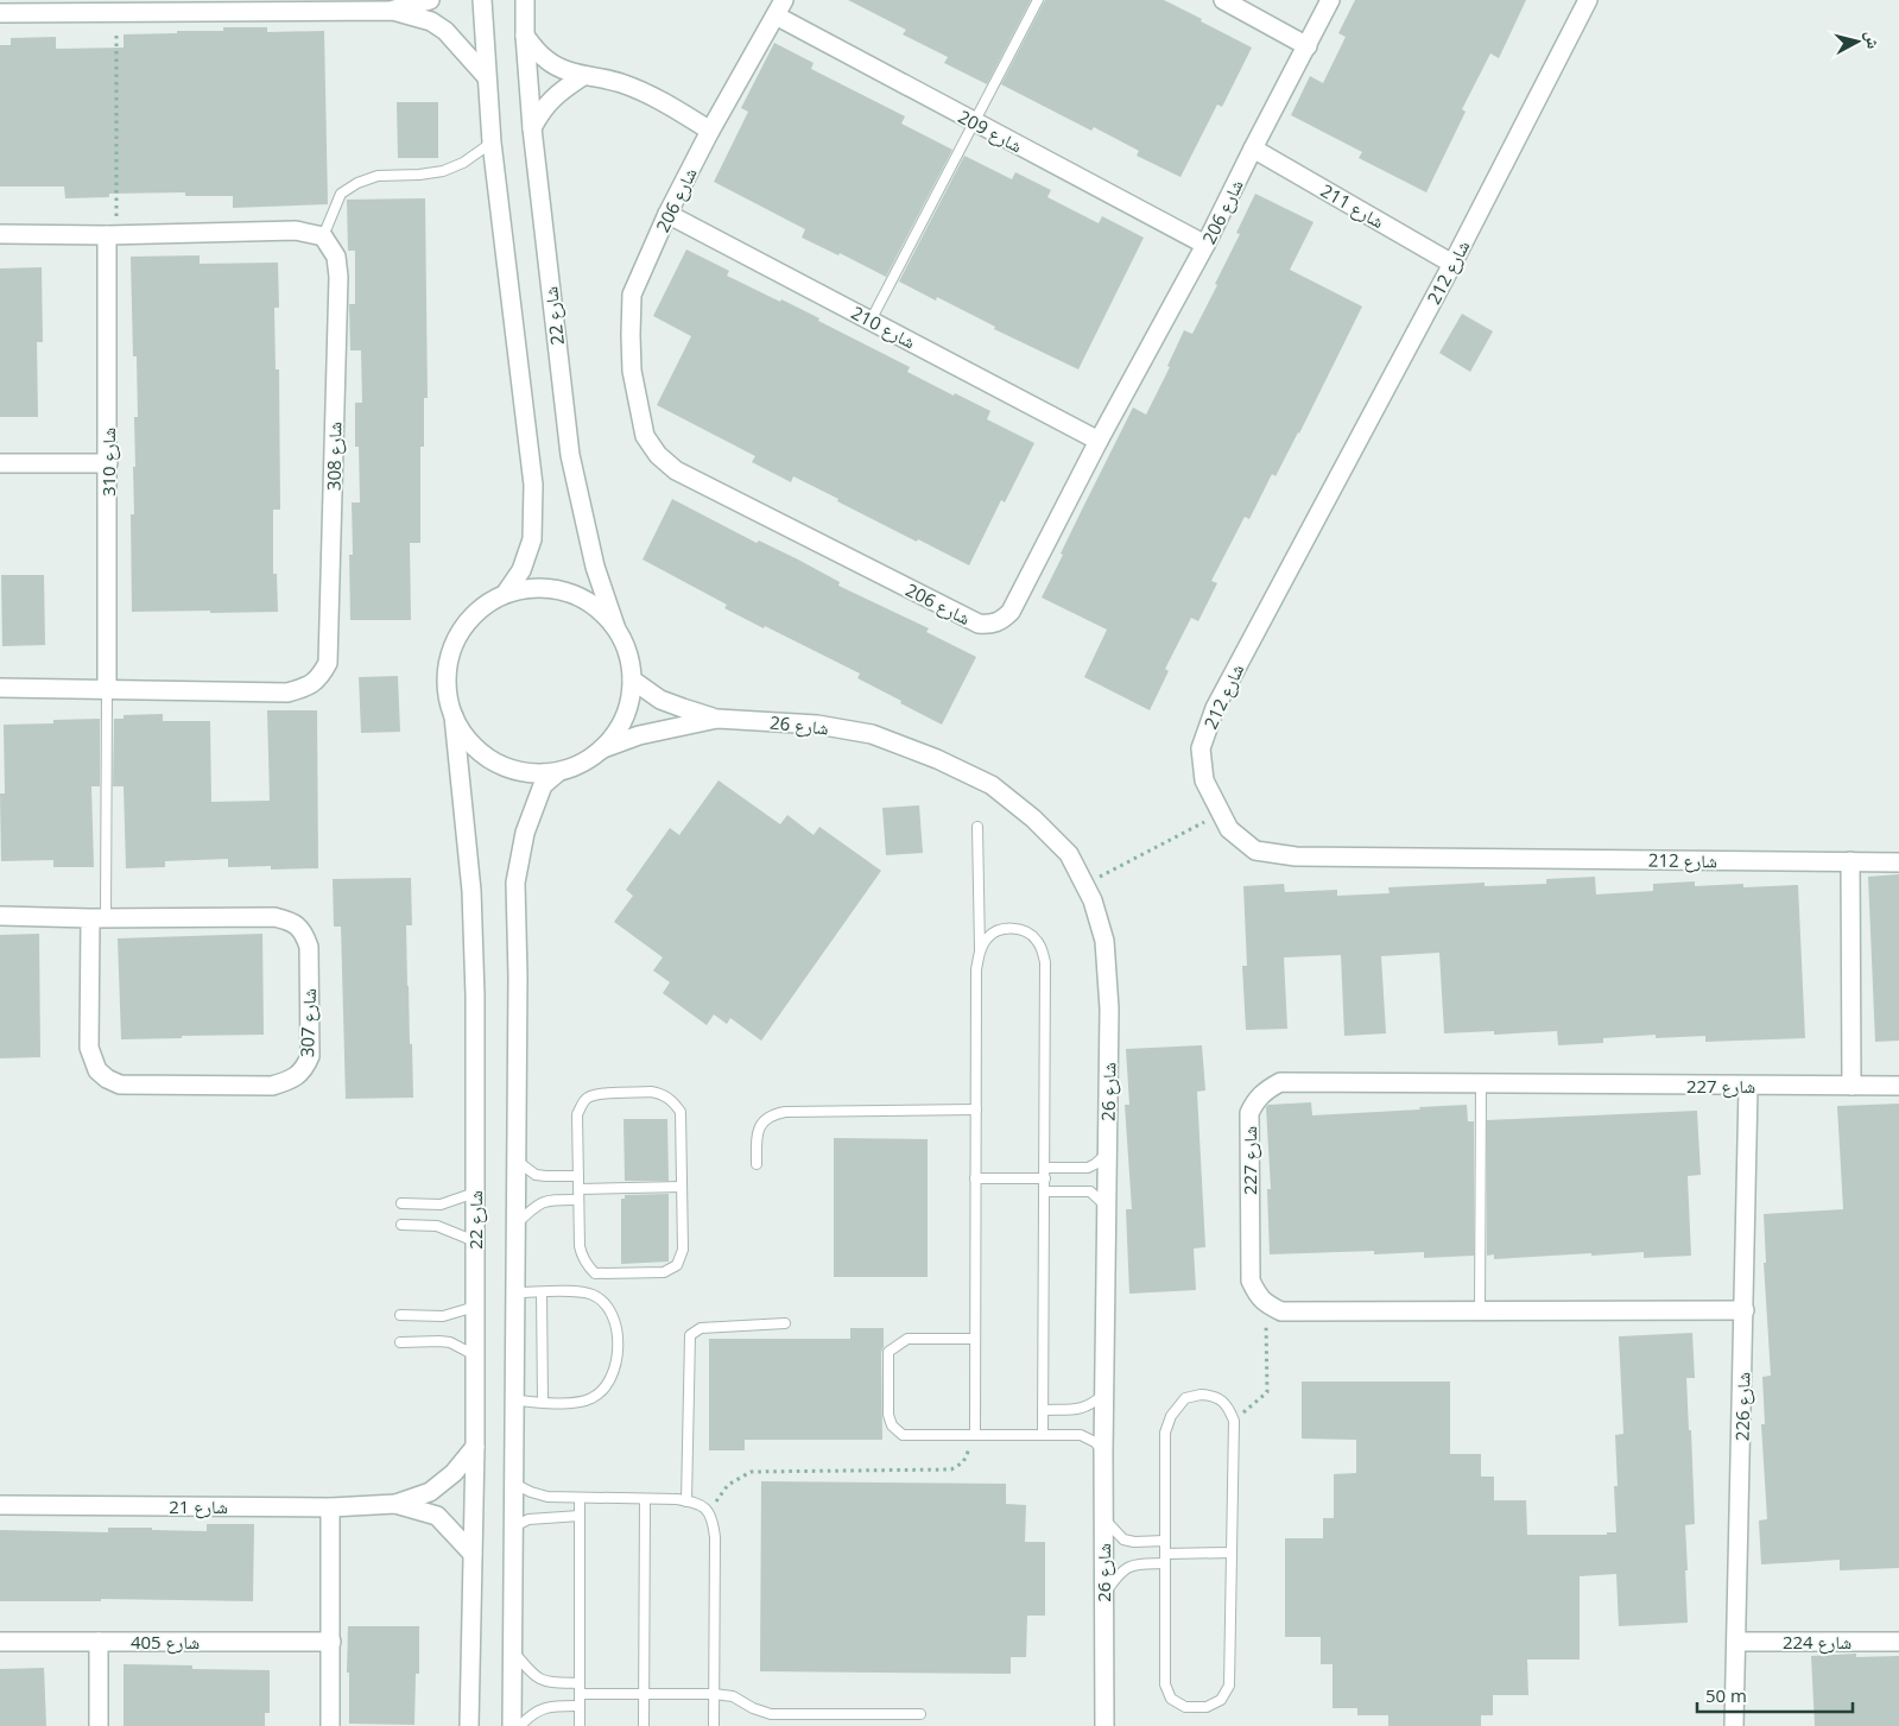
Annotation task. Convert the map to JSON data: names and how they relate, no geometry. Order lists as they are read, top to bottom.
{
  "streets": {
    "street": [
      "شارع 209",
      "شارع 206",
      "شارع 211",
      "شارع 212",
      "شارع 22",
      "شارع 210",
      "شارع 308",
      "شارع 310",
      "شارع 26",
      "شارع 307",
      "شارع 227",
      "شارع 226",
      "شارع 21",
      "شارع 405",
      "شارع 224"
    ]
  },
  "crossings": [
    ["شارع 209", "شارع 206"],
    ["شارع 206", "شارع 211"],
    ["شارع 206", "شارع 210"],
    ["شارع 211", "شارع 212"],
    ["شارع 22", "شارع 26"],
    ["شارع 22", "شارع 21"],
    ["شارع 308", "شارع 310"],
    ["شارع 227", "شارع 226"],
    ["شارع 226", "شارع 224"]
  ],
  "scale_bar": "50 m",
  "north": "right"
}
